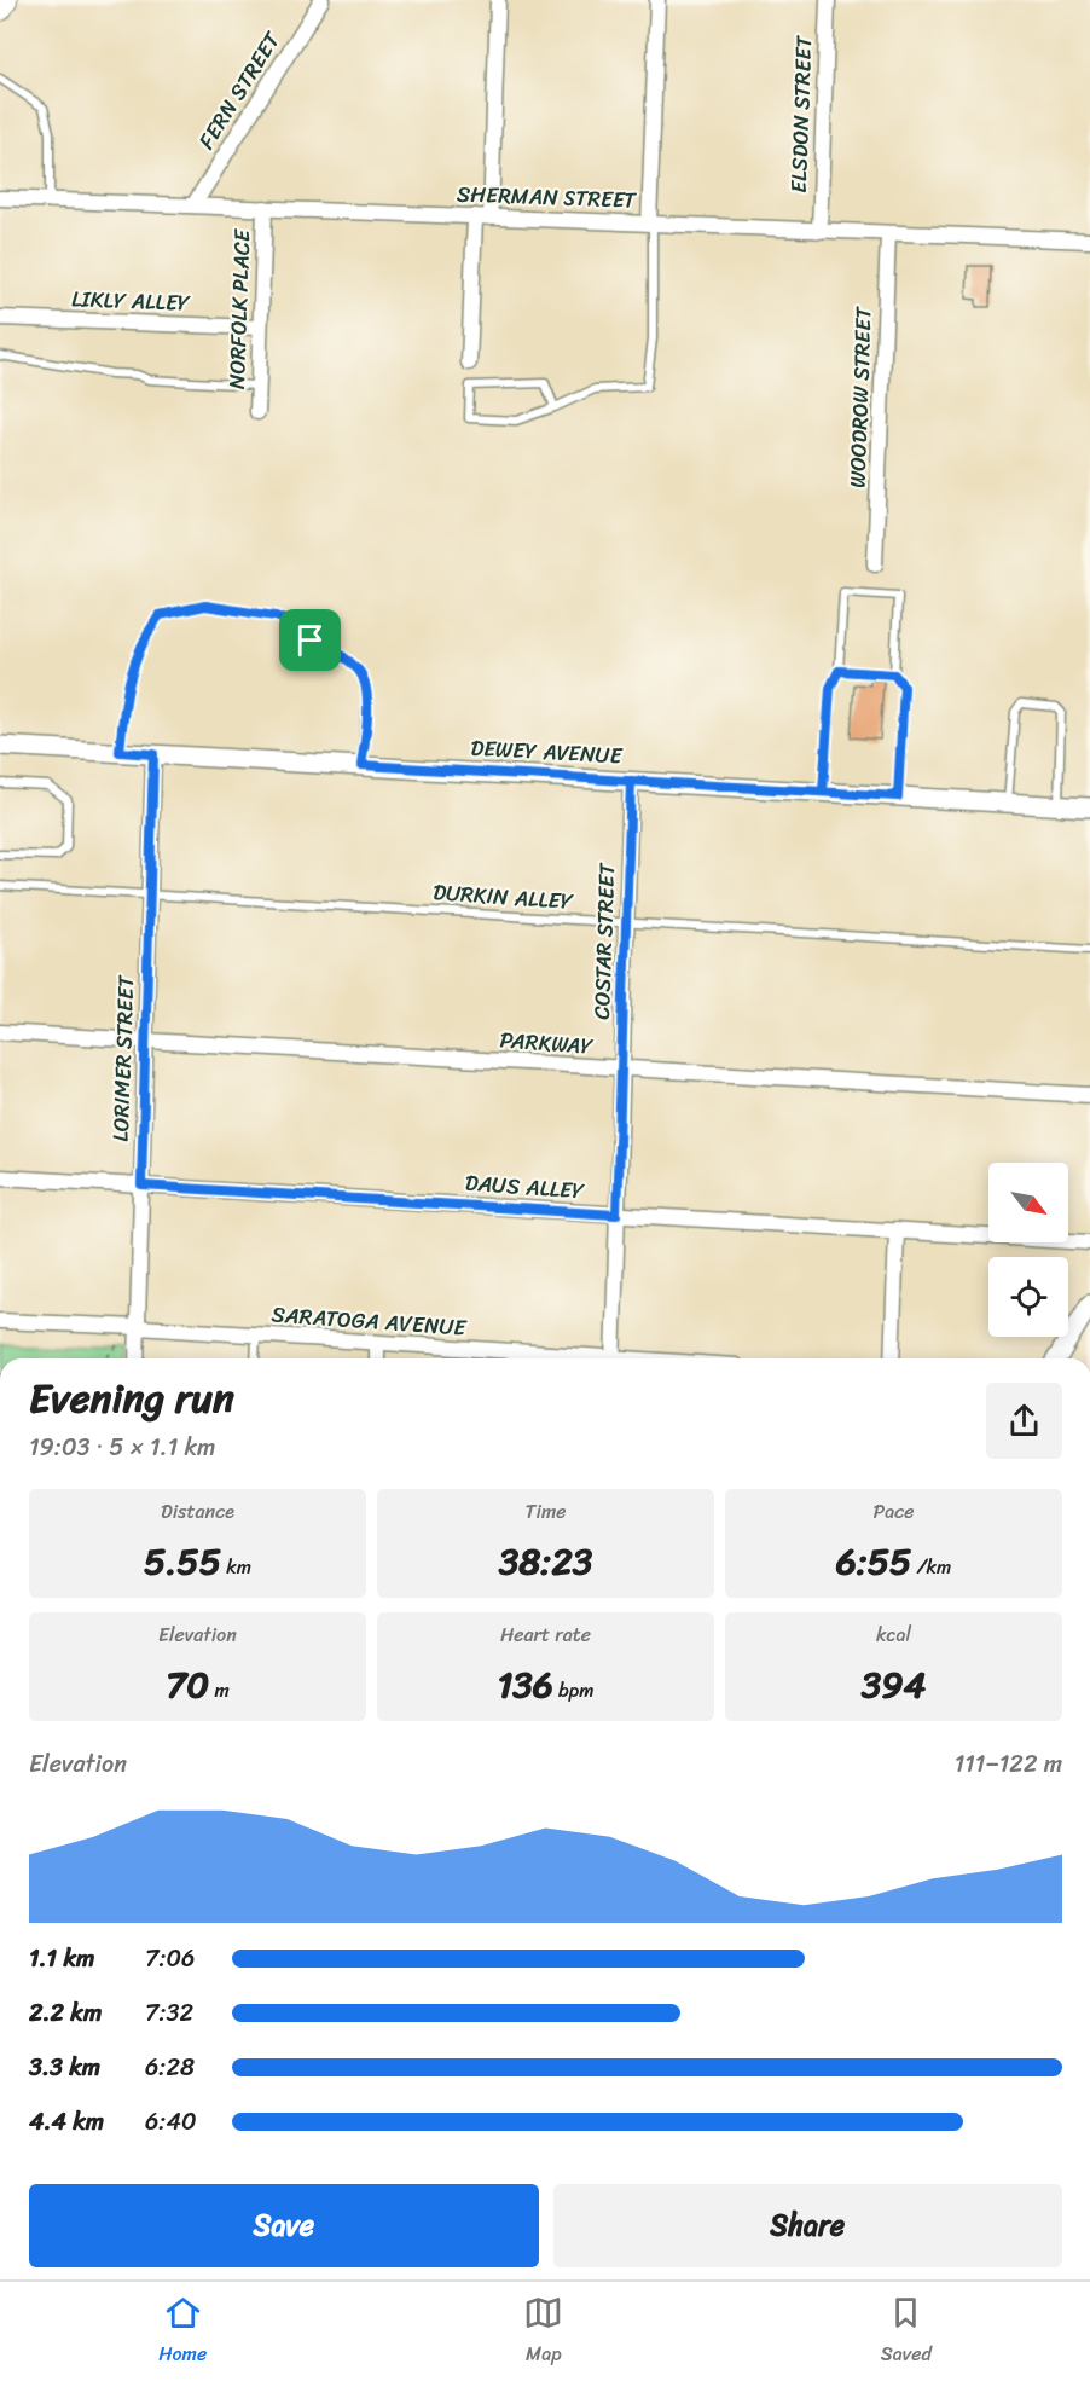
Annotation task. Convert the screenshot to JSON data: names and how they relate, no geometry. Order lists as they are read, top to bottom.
{
  "streets": {
    "street": [
      "FERN STREET",
      "ELSDON STREET",
      "SHERMAN STREET",
      "LIKLY ALLEY",
      "NORFOLK PLACE",
      "WOODROW STREET",
      "DEWEY AVENUE",
      "COSTAR STREET",
      "PARKWAY",
      "LORIMER STREET",
      "DAUS ALLEY",
      "SARATOGA AVENUE"
    ],
    "lane": ["DURKIN ALLEY"]
  },
  "crossings": [
    ["FERN STREET", "SHERMAN STREET"],
    ["ELSDON STREET", "SHERMAN STREET"],
    ["SHERMAN STREET", "NORFOLK PLACE"],
    ["SHERMAN STREET", "WOODROW STREET"],
    ["LIKLY ALLEY", "NORFOLK PLACE"],
    ["DEWEY AVENUE", "COSTAR STREET"],
    ["DEWEY AVENUE", "LORIMER STREET"],
    ["DURKIN ALLEY", "COSTAR STREET"],
    ["DURKIN ALLEY", "LORIMER STREET"],
    ["COSTAR STREET", "PARKWAY"],
    ["COSTAR STREET", "DAUS ALLEY"],
    ["PARKWAY", "LORIMER STREET"],
    ["LORIMER STREET", "DAUS ALLEY"],
    ["LORIMER STREET", "SARATOGA AVENUE"]
  ],
  "north": "bottom right",
  "page": {
    "heading": ["Evening run", "19:03 · 5 × 1.1 km"],
    "stats": [
      ["Distance", "5.55 km"],
      ["Time", "38:23"],
      ["Pace", "6:55 /km"],
      ["Elevation", "70 m"],
      ["Heart rate", "136 bpm"],
      ["kcal", "394"]
    ],
    "chart": ["Elevation", "111–122 m"],
    "list": [
      {
        "name": "1.1 km",
        "note": "7:06"
      },
      {
        "name": "2.2 km",
        "note": "7:32"
      },
      {
        "name": "3.3 km",
        "note": "6:28"
      },
      {
        "name": "4.4 km",
        "note": "6:40"
      }
    ],
    "buttons": ["Save", "Share"],
    "tabs": ["Home", "Map", "Saved"]
  }
}
